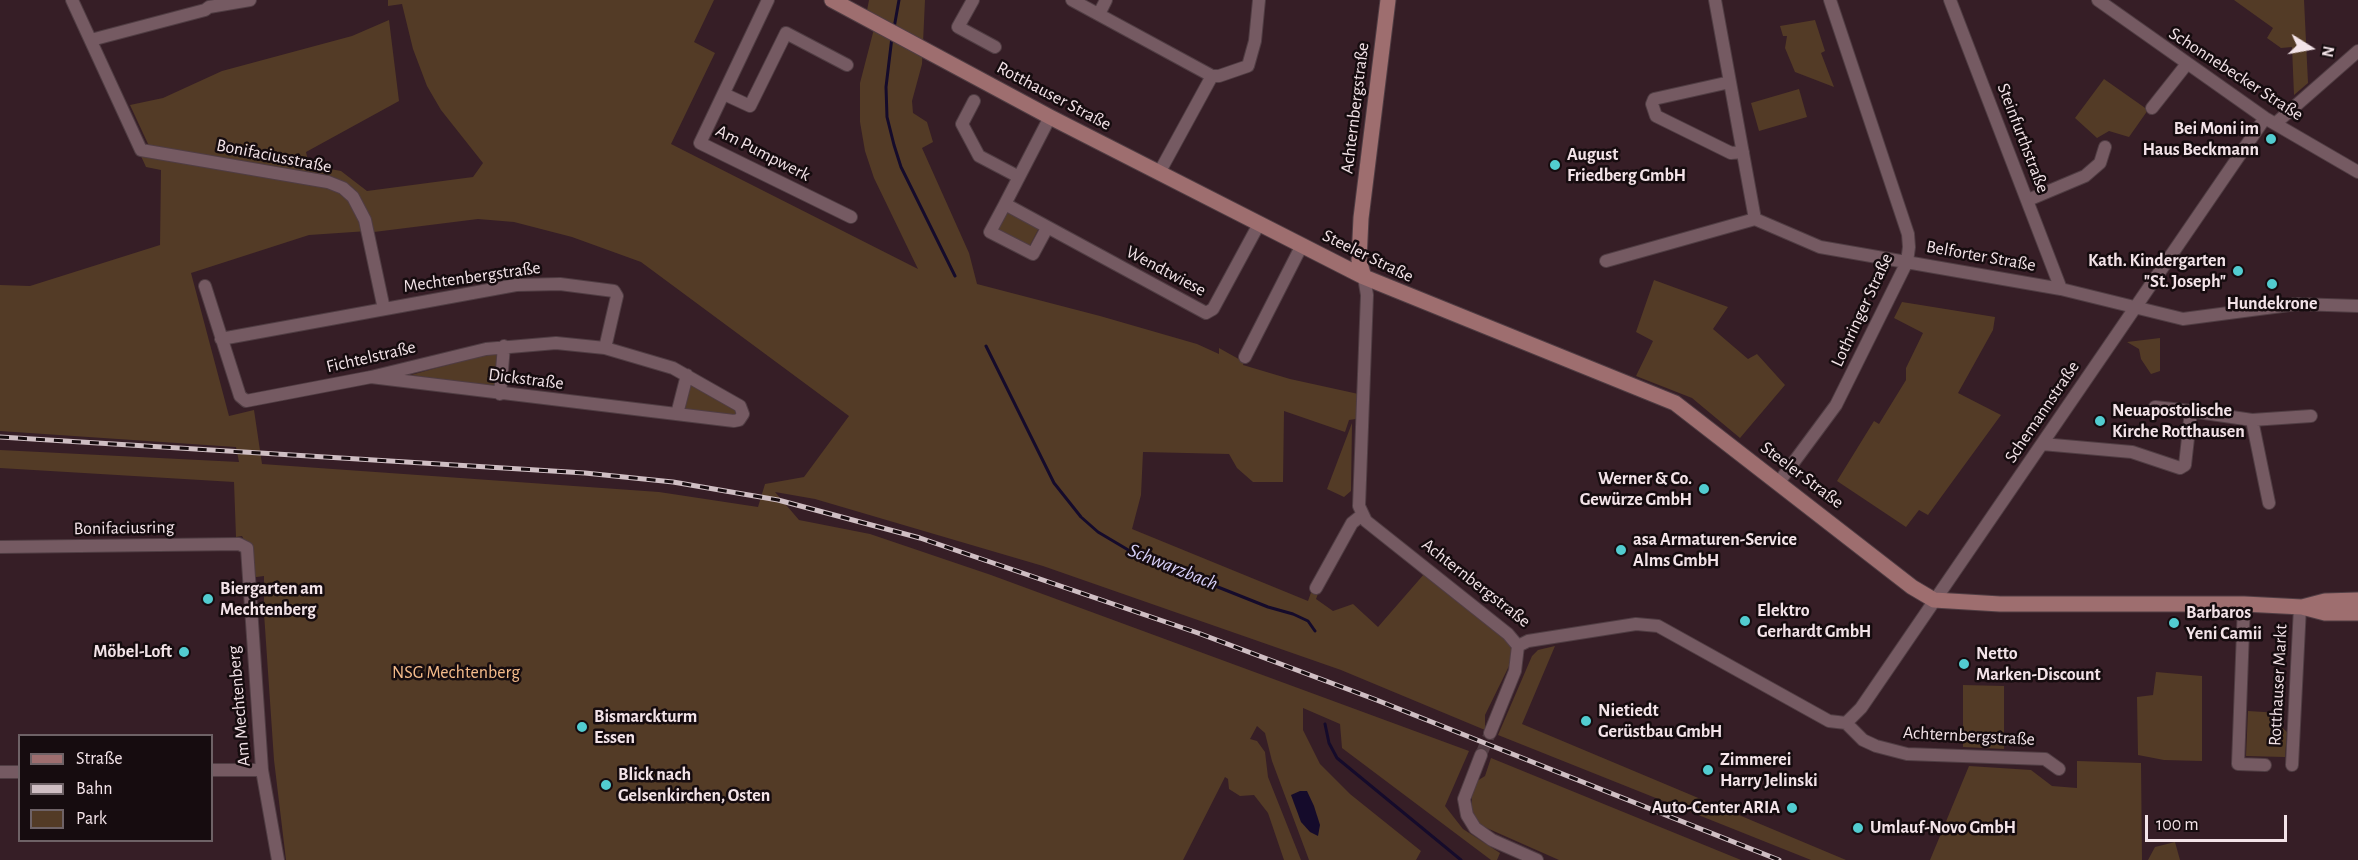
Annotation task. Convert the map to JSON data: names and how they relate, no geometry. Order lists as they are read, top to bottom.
{
  "streets": {
    "main road": ["Rotthauser Straße", "Achternbergstraße", "Steeler Straße"],
    "street": [
      "Schonnebecker Straße",
      "Steinfurthstraße",
      "Am Pumpwerk",
      "Bonifaciusstraße",
      "Belforter Straße",
      "Wendtwiese",
      "Mechtenbergstraße",
      "Lothringer Straße",
      "Fichtelstraße",
      "Dickstraße",
      "Schemannstraße",
      "Bonifaciusring",
      "Rotthauser Markt",
      "Am Mechtenberg"
    ]
  },
  "crossings": [
    ["Schonnebecker Straße", "Schemannstraße"],
    ["Rotthauser Straße", "Steeler Straße"],
    ["Rotthauser Straße", "Wendtwiese"],
    ["Achternbergstraße", "Steeler Straße"],
    ["Achternbergstraße", "Schemannstraße"],
    ["Steinfurthstraße", "Belforter Straße"],
    ["Bonifaciusstraße", "Mechtenbergstraße"],
    ["Steeler Straße", "Wendtwiese"],
    ["Steeler Straße", "Lothringer Straße"],
    ["Steeler Straße", "Schemannstraße"],
    ["Steeler Straße", "Rotthauser Markt"],
    ["Belforter Straße", "Lothringer Straße"],
    ["Belforter Straße", "Schemannstraße"],
    ["Mechtenbergstraße", "Fichtelstraße"],
    ["Fichtelstraße", "Dickstraße"],
    ["Bonifaciusring", "Am Mechtenberg"]
  ],
  "water": ["Schwarzbach"],
  "parks": ["NSG Mechtenberg"],
  "places": [
    "Bei Moni im Haus Beckmann",
    "August Friedberg GmbH",
    "Kath. Kindergarten \"St. Joseph\"",
    "Hundekrone",
    "Neuapostolische Kirche Rotthausen",
    "Werner & Co. Gewürze GmbH",
    "asa Armaturen-Service Alms GmbH",
    "Biergarten am Mechtenberg",
    "Elektro Gerhardt GmbH",
    "Barbaros Yeni Camii",
    "Möbel-Loft",
    "Netto Marken-Discount",
    "Nietiedt Gerüstbau GmbH",
    "Bismarckturm Essen",
    "Zimmerei Harry Jelinski",
    "Blick nach Gelsenkirchen, Osten",
    "Auto-Center ARIA",
    "Umlauf-Novo GmbH"
  ],
  "legend": ["Straße", "Bahn", "Park"],
  "scale_bar": "100 m",
  "north": "right"
}
